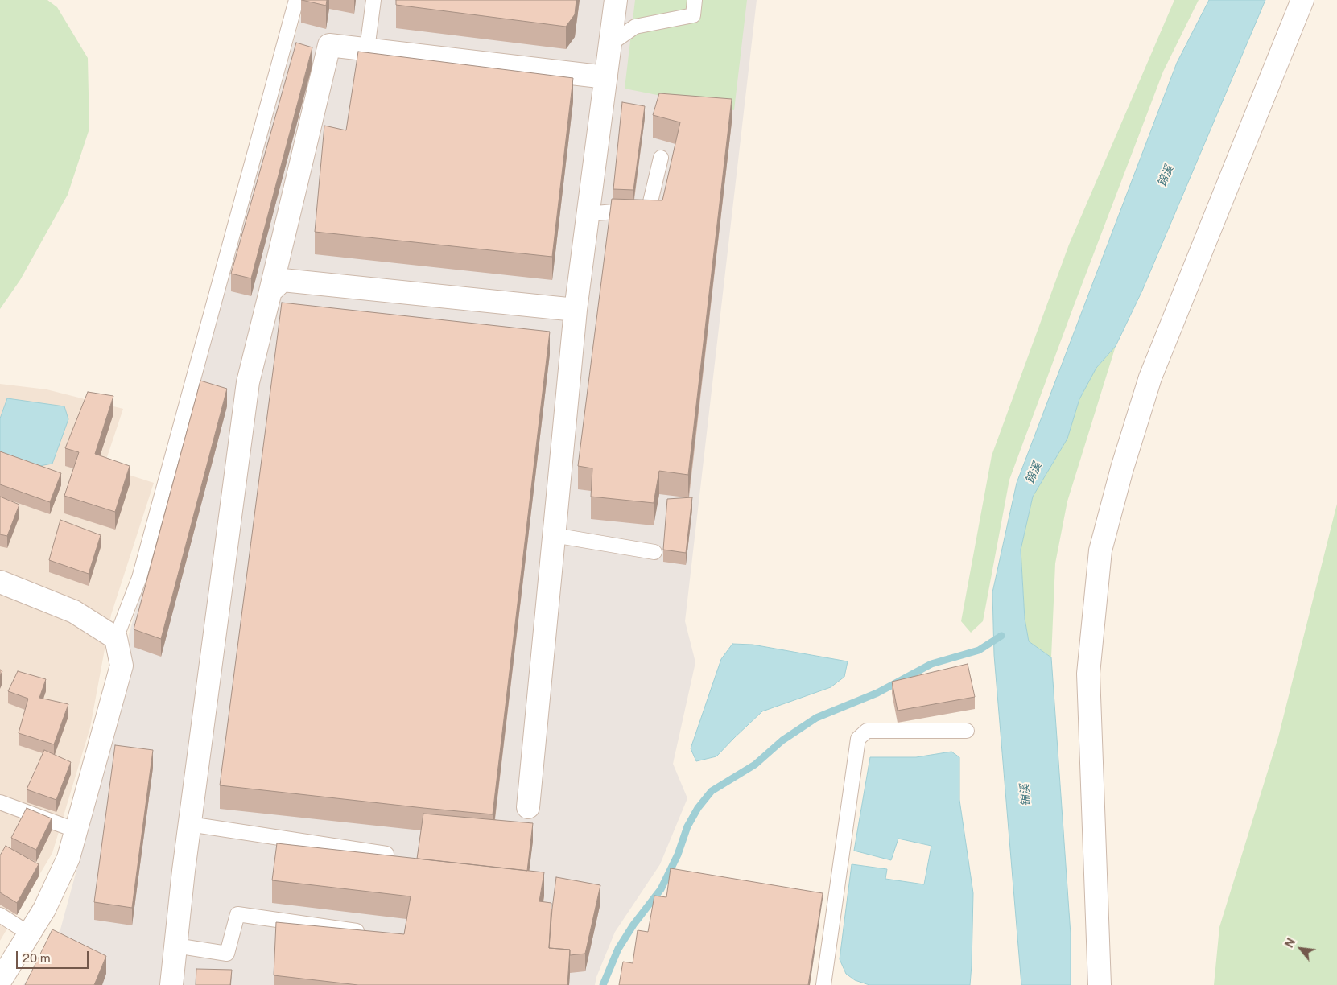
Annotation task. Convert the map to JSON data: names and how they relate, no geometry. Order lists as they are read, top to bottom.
{
  "water": ["锦溪"],
  "scale_bar": "20 m",
  "north": "top left"
}
